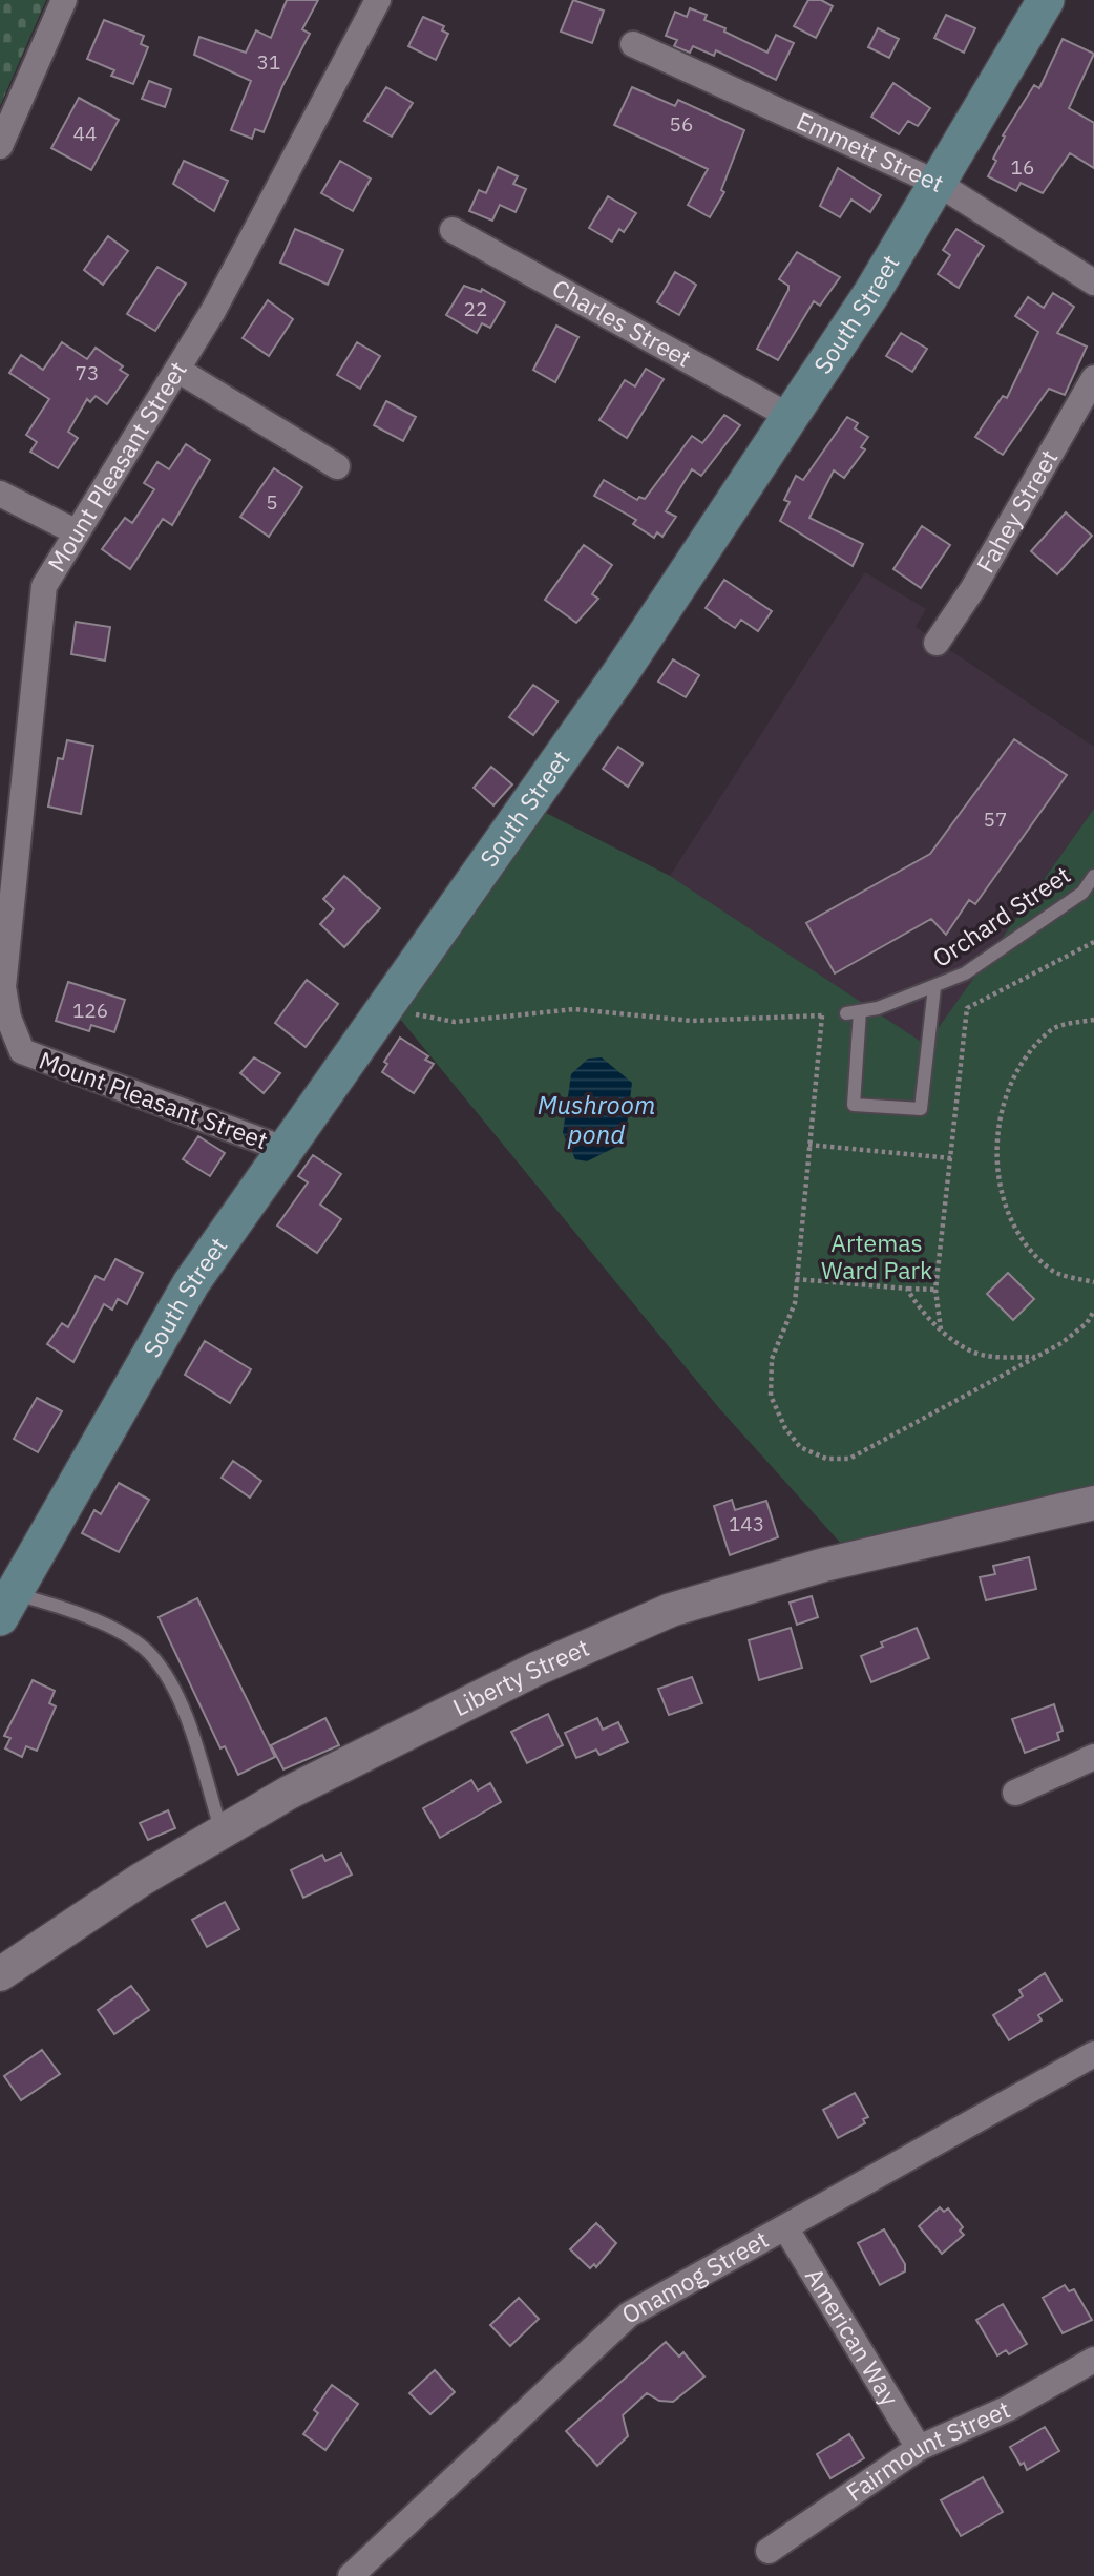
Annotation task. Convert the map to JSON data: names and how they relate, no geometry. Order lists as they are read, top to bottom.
{
  "streets": {
    "main road": ["South Street"],
    "street": [
      "Emmett Street",
      "Charles Street",
      "Mount Pleasant Street",
      "Fahey Street",
      "Liberty Street",
      "Onamog Street",
      "American Way",
      "Fairmount Street"
    ],
    "lane": ["Orchard Street"]
  },
  "crossings": [
    ["Emmett Street", "South Street"],
    ["South Street", "Charles Street"],
    ["South Street", "Mount Pleasant Street"],
    ["Onamog Street", "American Way"],
    ["American Way", "Fairmount Street"]
  ],
  "water": ["Mushroom pond"],
  "parks": ["Artemas Ward Park"],
  "house_numbers": [
    "31",
    "56",
    "44",
    "16",
    "22",
    "73",
    "5",
    "57",
    "126",
    "143"
  ]
}
